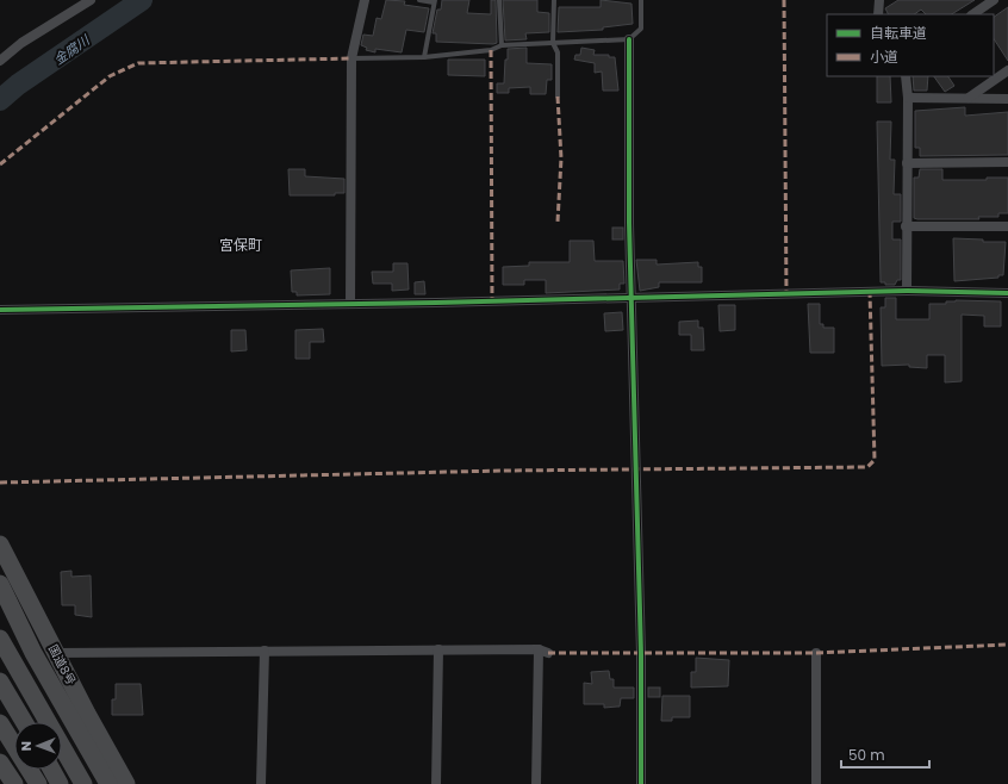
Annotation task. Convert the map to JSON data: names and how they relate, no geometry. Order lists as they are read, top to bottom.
{
  "streets": {
    "highway": ["国道8号"]
  },
  "districts": ["宮保町"],
  "water": ["金腐川"],
  "legend": ["自転車道", "小道"],
  "scale_bar": "50 m",
  "north": "left"
}
